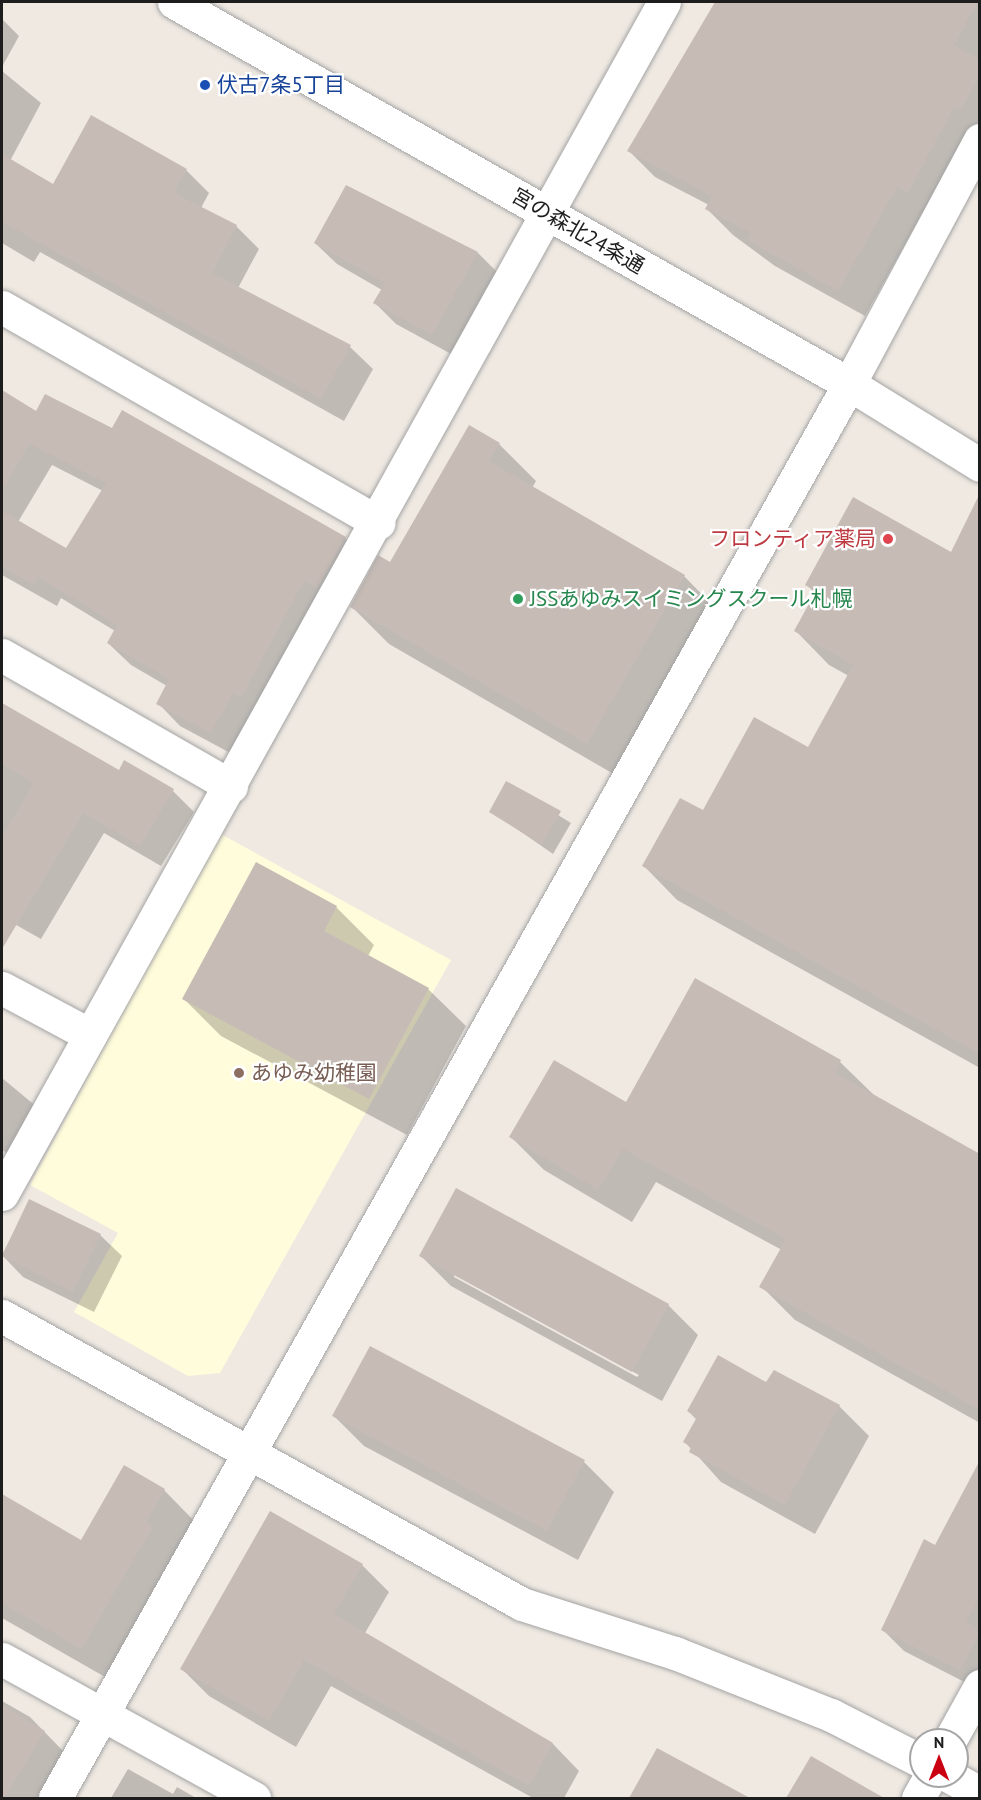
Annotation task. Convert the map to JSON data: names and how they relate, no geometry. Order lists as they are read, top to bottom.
{
  "streets": {
    "street": ["宮の森北24条通"]
  },
  "places": [
    "伏古7条5丁目",
    "フロンティア薬局",
    "JSSあゆみスイミングスクール札幌",
    "あゆみ幼稚園"
  ],
  "north": "top"
}
